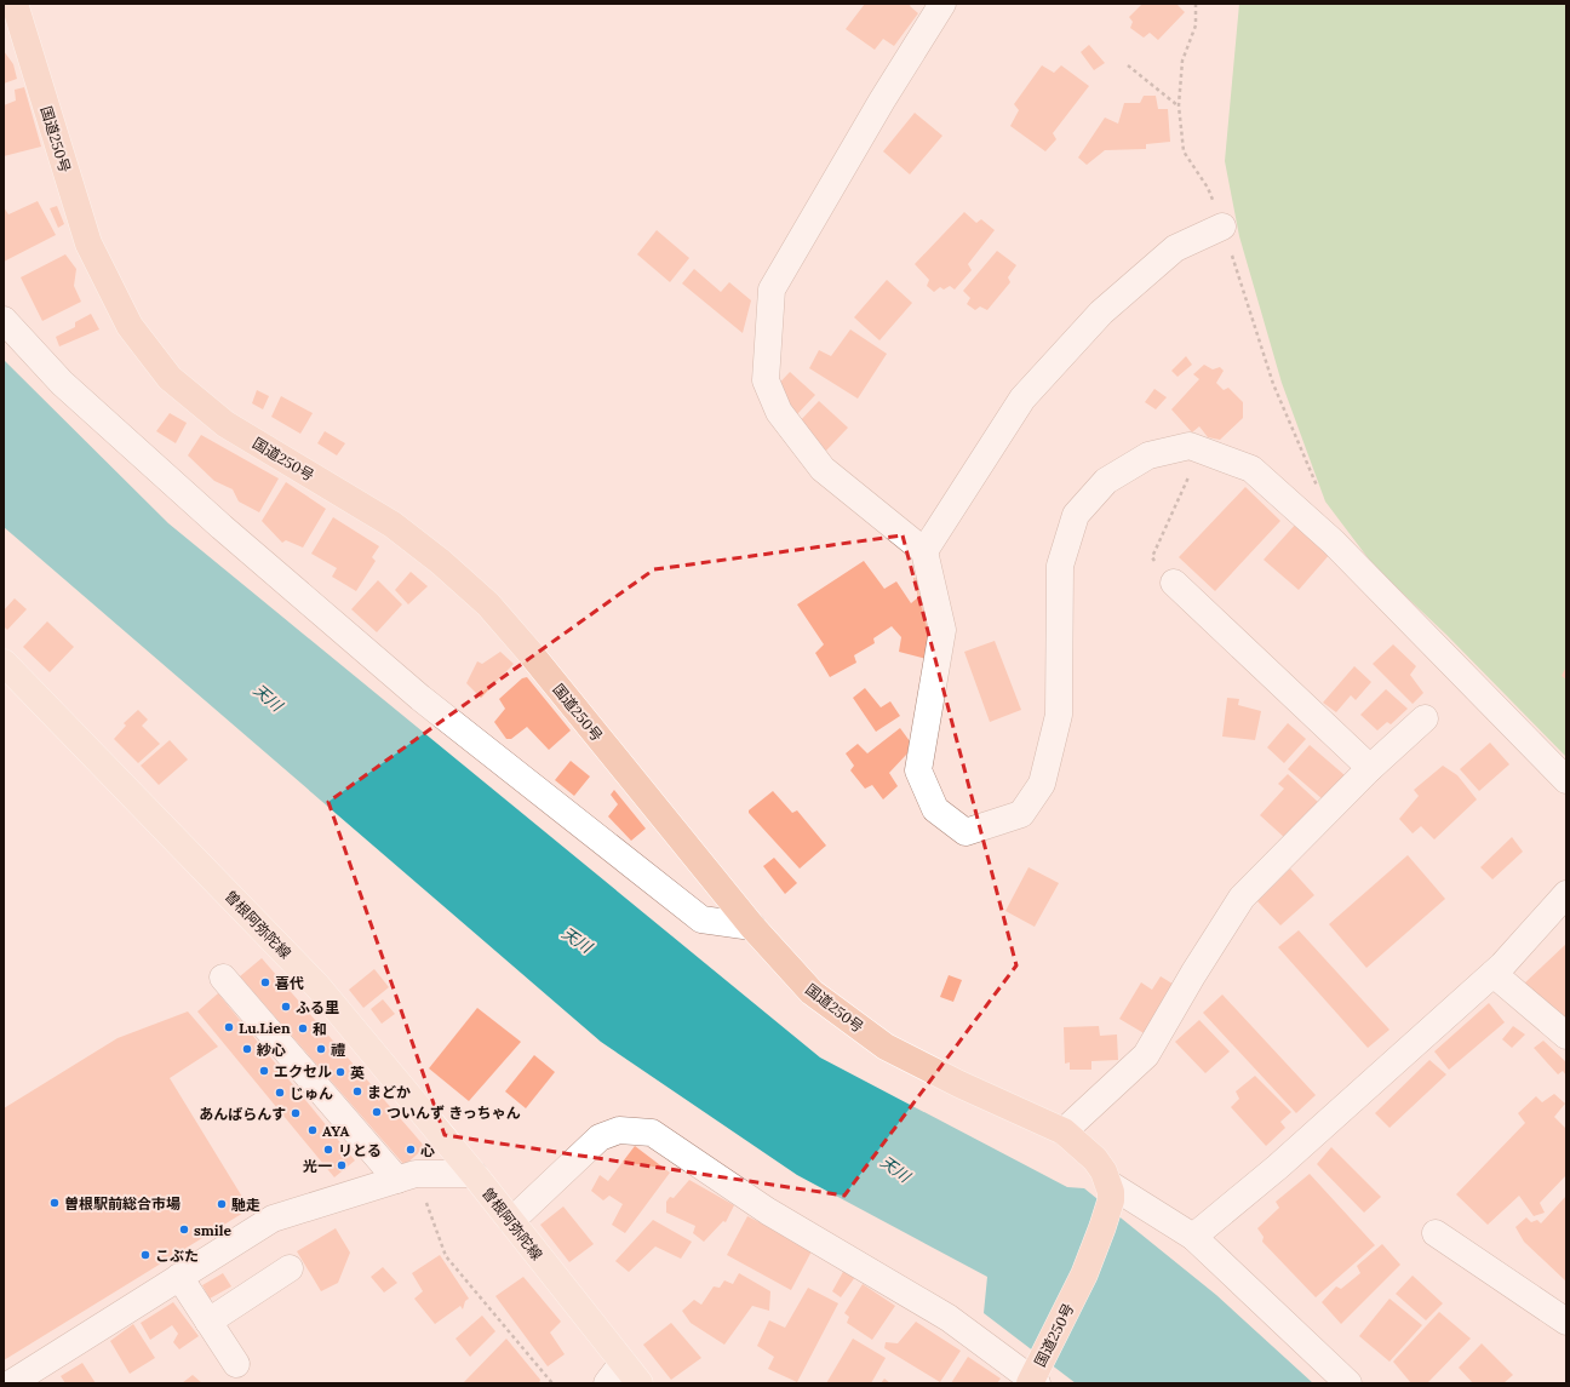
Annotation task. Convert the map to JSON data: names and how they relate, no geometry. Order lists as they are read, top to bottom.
{
  "streets": {
    "highway": ["国道250号"],
    "main road": ["曽根阿弥陀線"]
  },
  "water": ["天川"],
  "places": [
    "喜代",
    "ふる里",
    "Lu.Lien",
    "和",
    "紗心",
    "禮",
    "エクセル",
    "英",
    "まどか",
    "じゅん",
    "ついんず きっちゃん",
    "あんばらんす",
    "AYA",
    "リとる",
    "心",
    "光一",
    "曽根駅前総合市場",
    "馳走",
    "smile",
    "こぶた"
  ]
}
